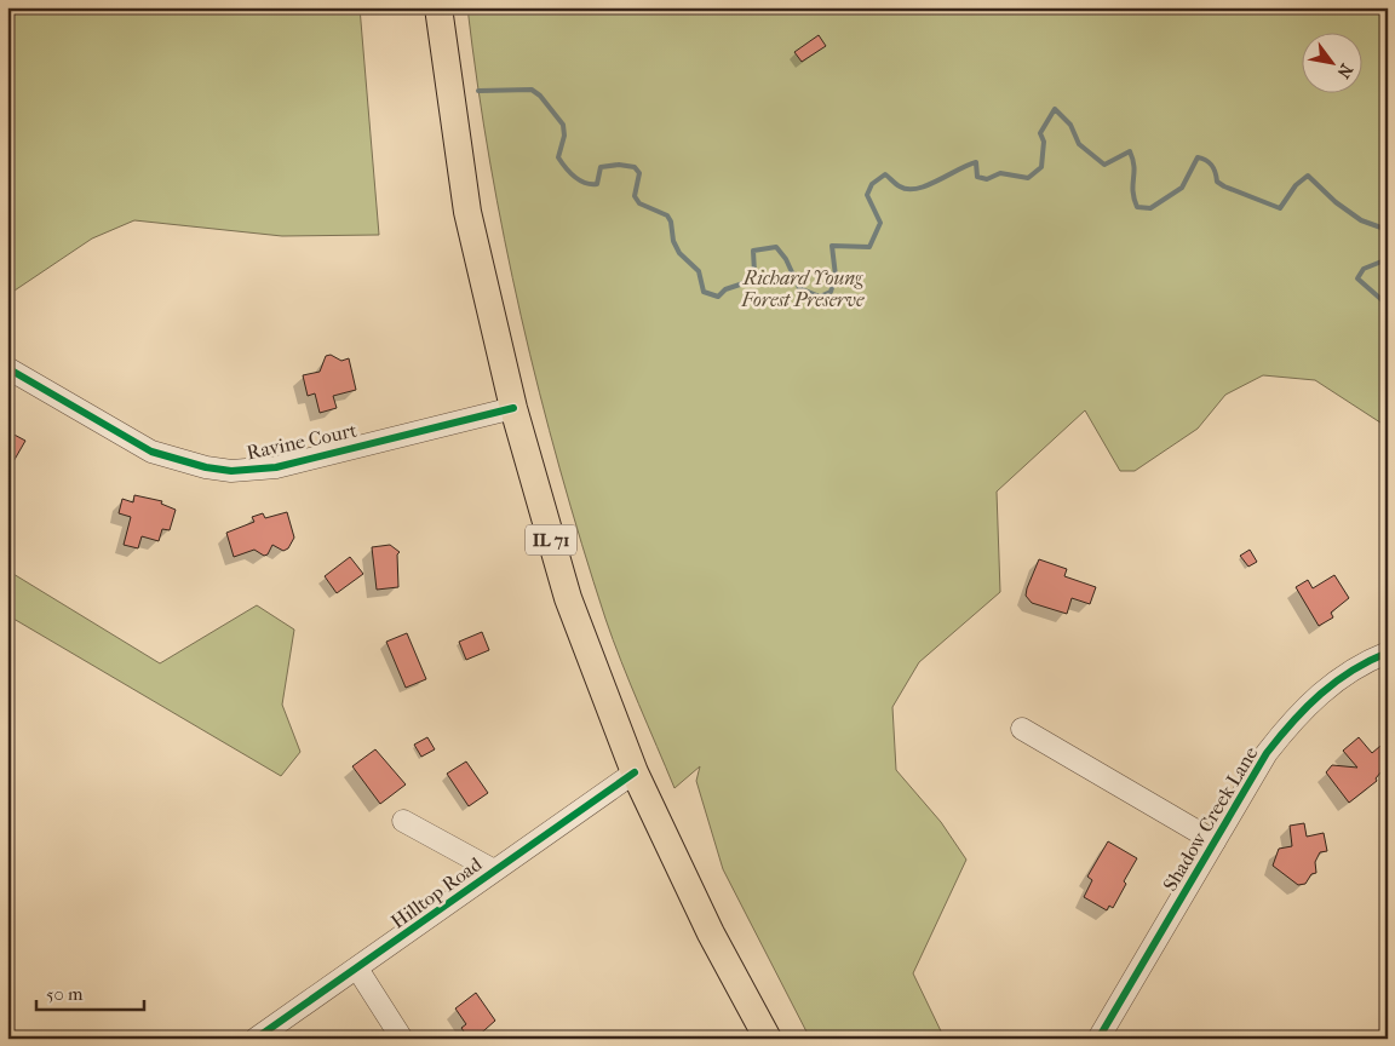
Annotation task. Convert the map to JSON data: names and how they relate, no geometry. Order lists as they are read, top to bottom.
{
  "streets": {
    "main road": ["IL 71"],
    "street": ["Ravine Court", "Shadow Creek Lane", "Hilltop Road"]
  },
  "crossings": [
    ["Ravine Court", "IL 71"],
    ["IL 71", "Hilltop Road"]
  ],
  "parks": ["Richard Young Forest Preserve"],
  "scale_bar": "50 m",
  "north": "bottom right"
}
